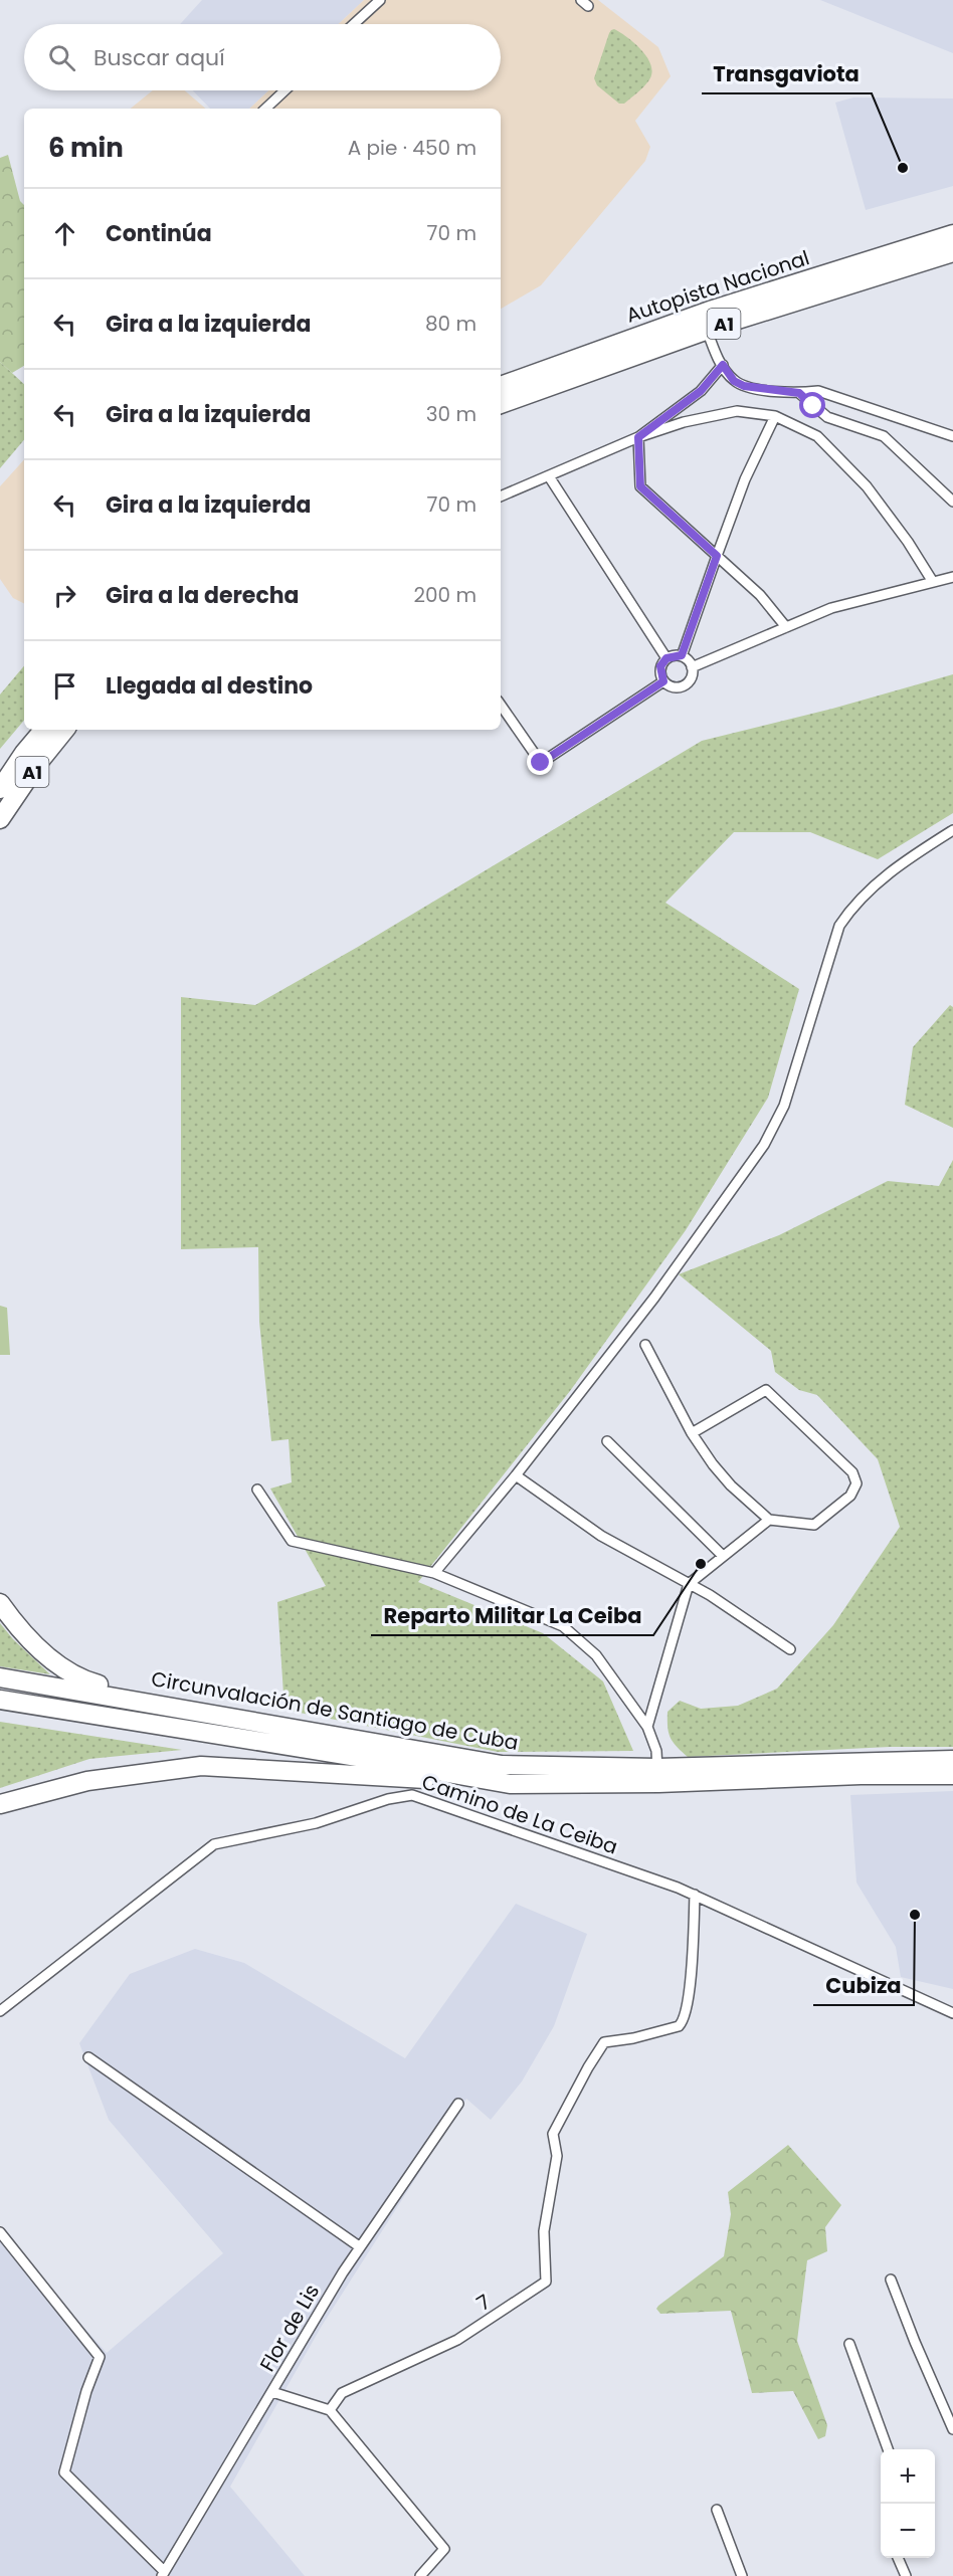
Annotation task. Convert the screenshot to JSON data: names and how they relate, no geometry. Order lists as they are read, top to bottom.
{
  "streets": {
    "highway": ["Autopista Nacional", "A1", "Circunvalación de Santiago de Cuba"],
    "street": ["Camino de La Ceiba", "7", "Flor de Lis"]
  },
  "crossings": [
    ["Camino de La Ceiba", "7"]
  ],
  "places": ["Transgaviota", "Reparto Militar La Ceiba", "Cubiza"],
  "page": {
    "search": "Buscar aquí",
    "heading": ["6 min", "A pie · 450 m"],
    "list": [
      ["Continúa", "70 m"],
      ["Gira a la izquierda", "80 m"],
      ["Gira a la izquierda", "30 m"],
      ["Gira a la izquierda", "70 m"],
      ["Gira a la derecha", "200 m"],
      "Llegada al destino"
    ],
    "map_buttons": ["+", "−"]
  }
}
